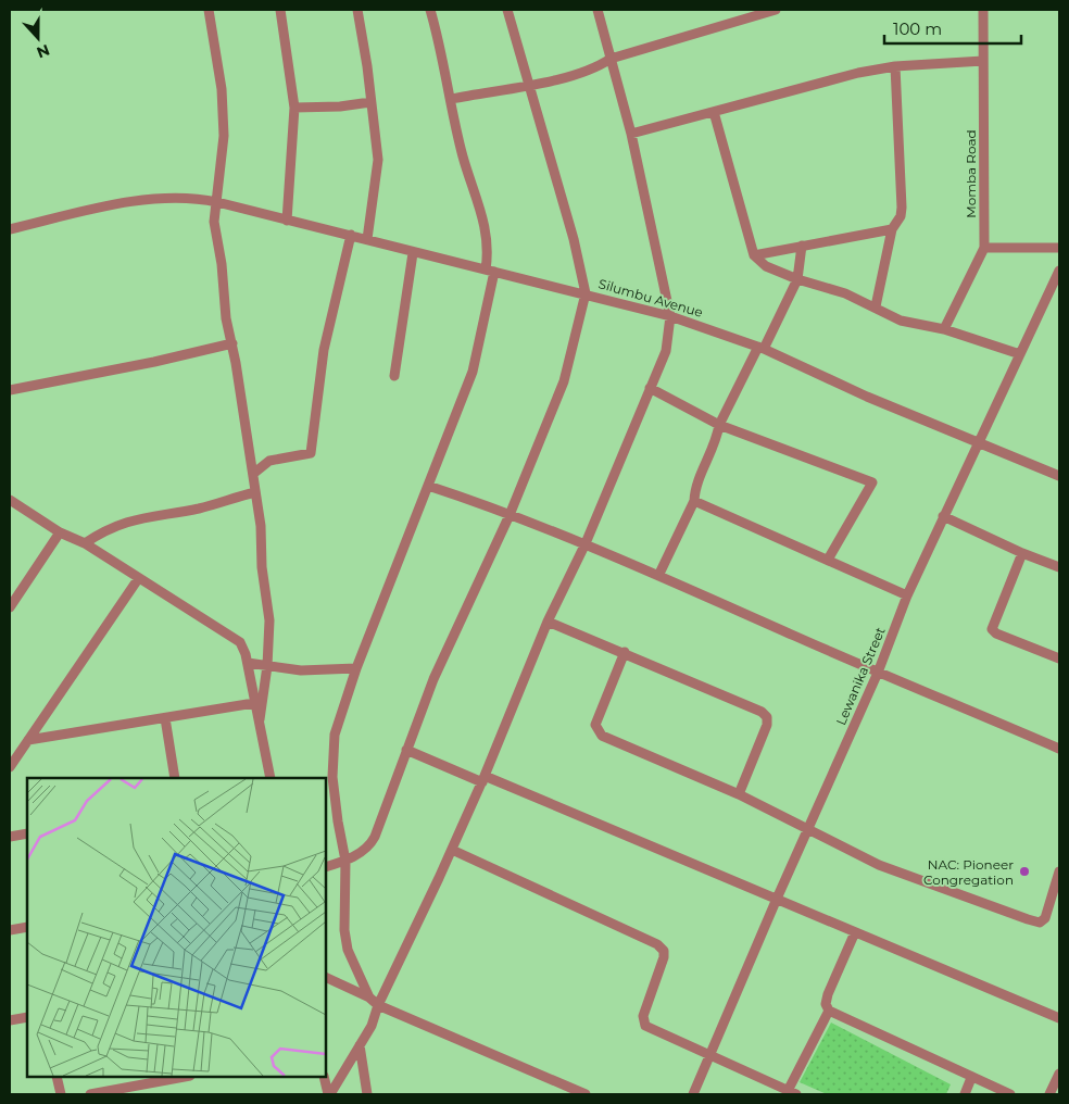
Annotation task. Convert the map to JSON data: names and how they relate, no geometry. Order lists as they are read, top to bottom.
{
  "streets": {
    "street": ["Momba Road", "Silumbu Avenue", "Lewanika Street"]
  },
  "crossings": [
    ["Silumbu Avenue", "Lewanika Street"]
  ],
  "places": ["NAC: Pioneer Congregation"],
  "scale_bar": "100 m",
  "north": "bottom"
}
